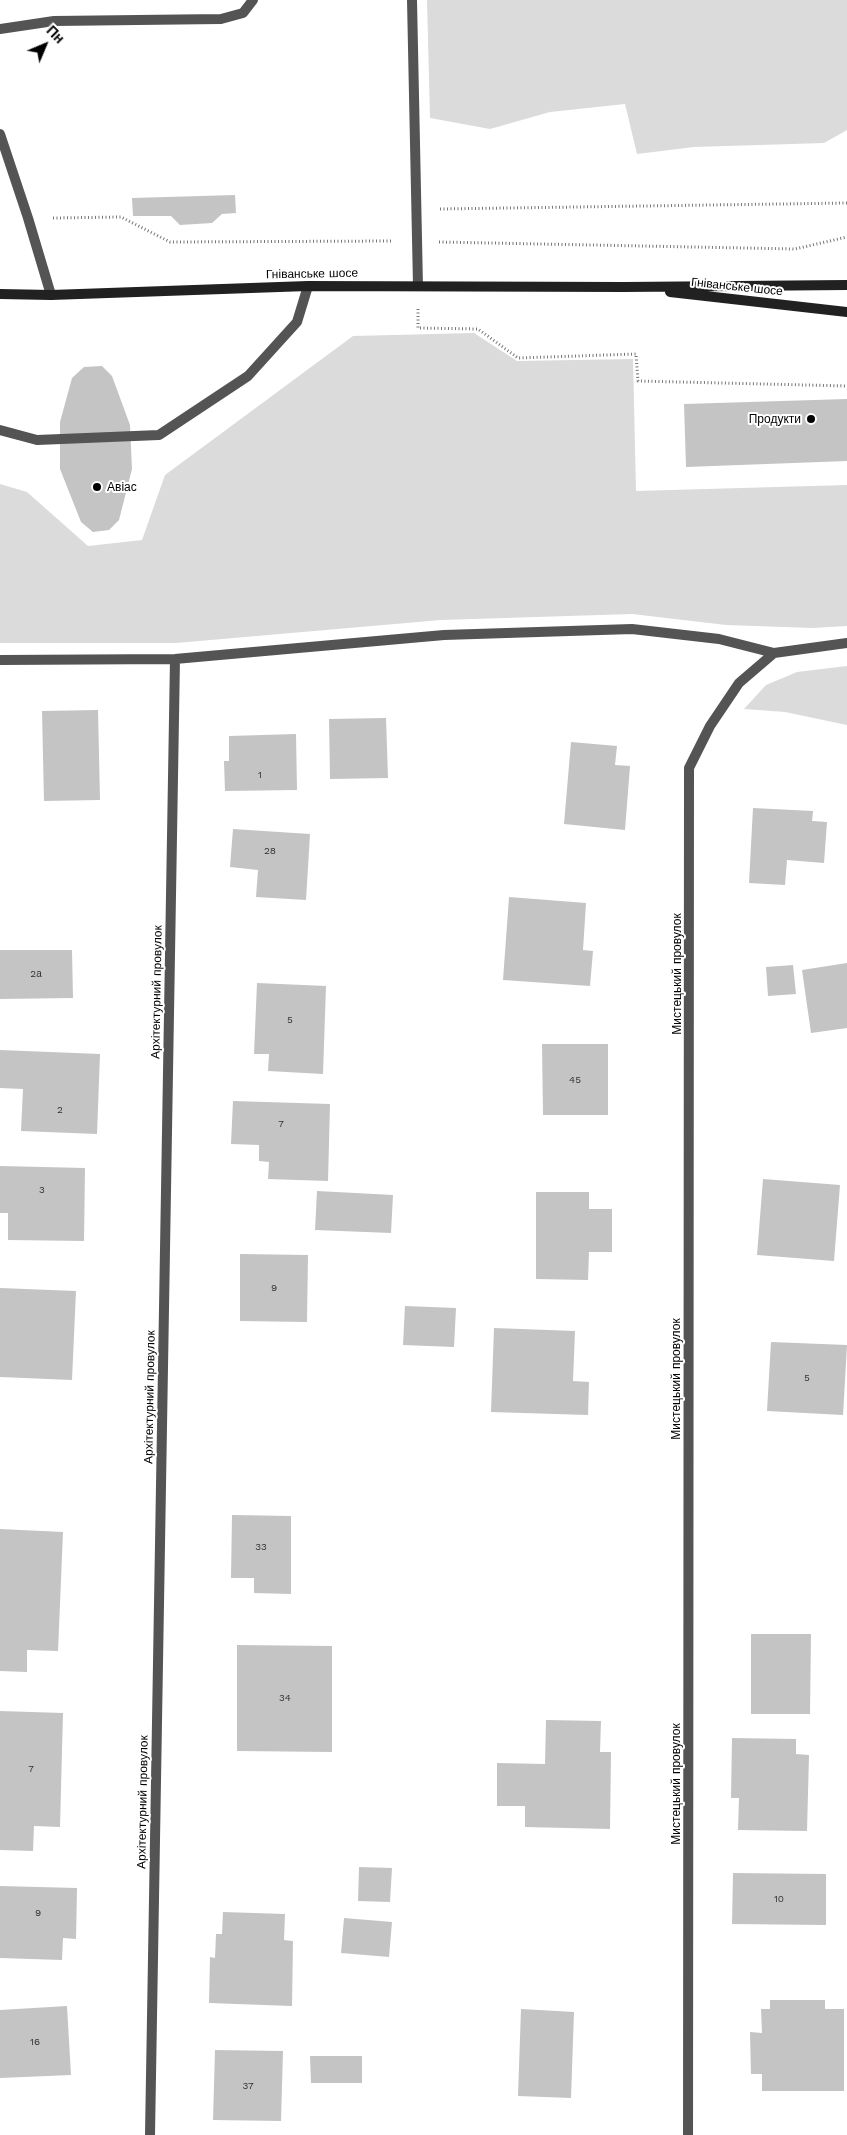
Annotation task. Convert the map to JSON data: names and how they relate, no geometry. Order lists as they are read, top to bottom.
{
  "streets": {
    "main road": ["Гніванське шосе"],
    "street": ["Мистецький провулок", "Архітектурний провулок"]
  },
  "places": ["Продукти", "Авіас"],
  "house_numbers": [
    "1",
    "28",
    "2а",
    "5",
    "45",
    "2",
    "7",
    "3",
    "9",
    "5",
    "33",
    "34",
    "7",
    "10",
    "9",
    "16",
    "37"
  ],
  "north": "top right"
}
